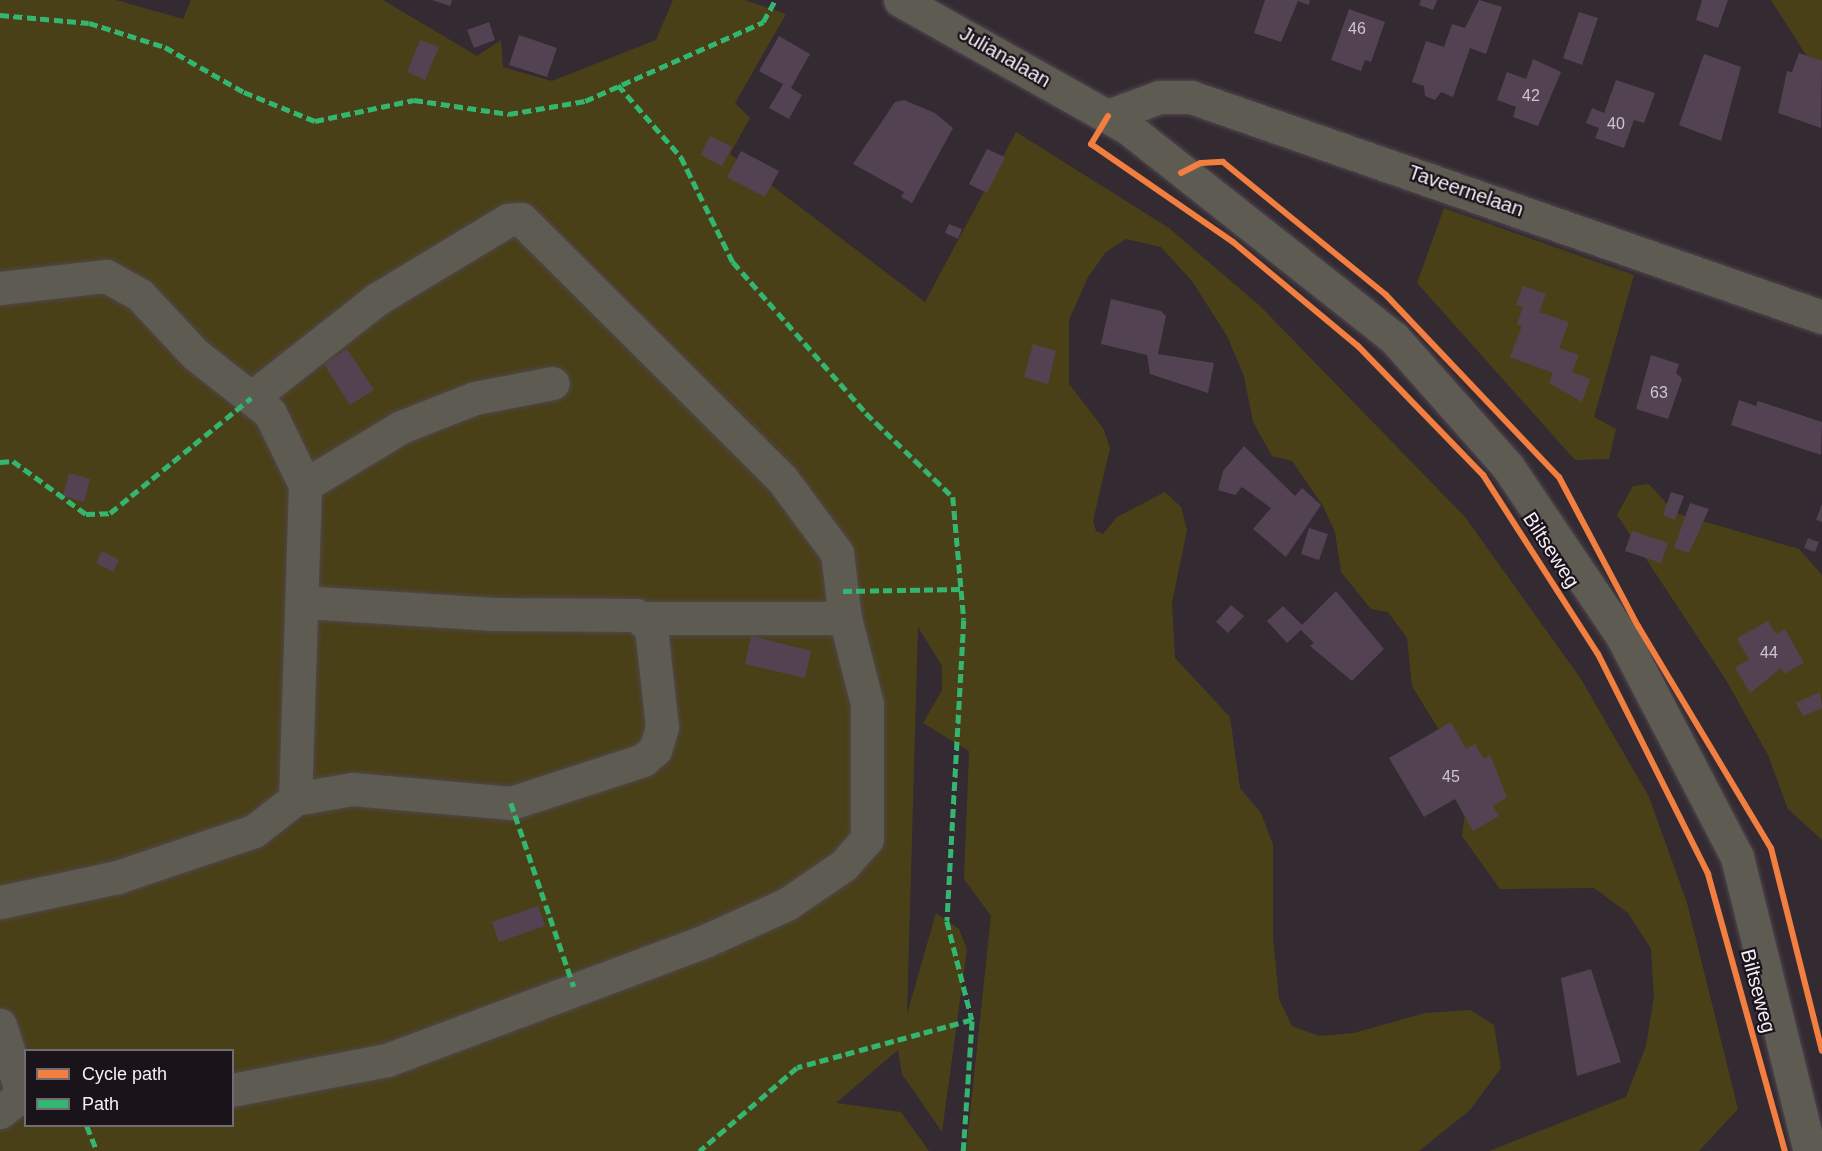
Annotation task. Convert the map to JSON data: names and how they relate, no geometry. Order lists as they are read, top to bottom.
{
  "streets": {
    "street": ["Julianalaan", "Taveernelaan", "Biltseweg"]
  },
  "crossings": [
    ["Julianalaan", "Taveernelaan"],
    ["Julianalaan", "Biltseweg"],
    ["Taveernelaan", "Biltseweg"]
  ],
  "house_numbers": [
    "46",
    "42",
    "40",
    "63",
    "44",
    "45"
  ],
  "legend": ["Cycle path", "Path"]
}
